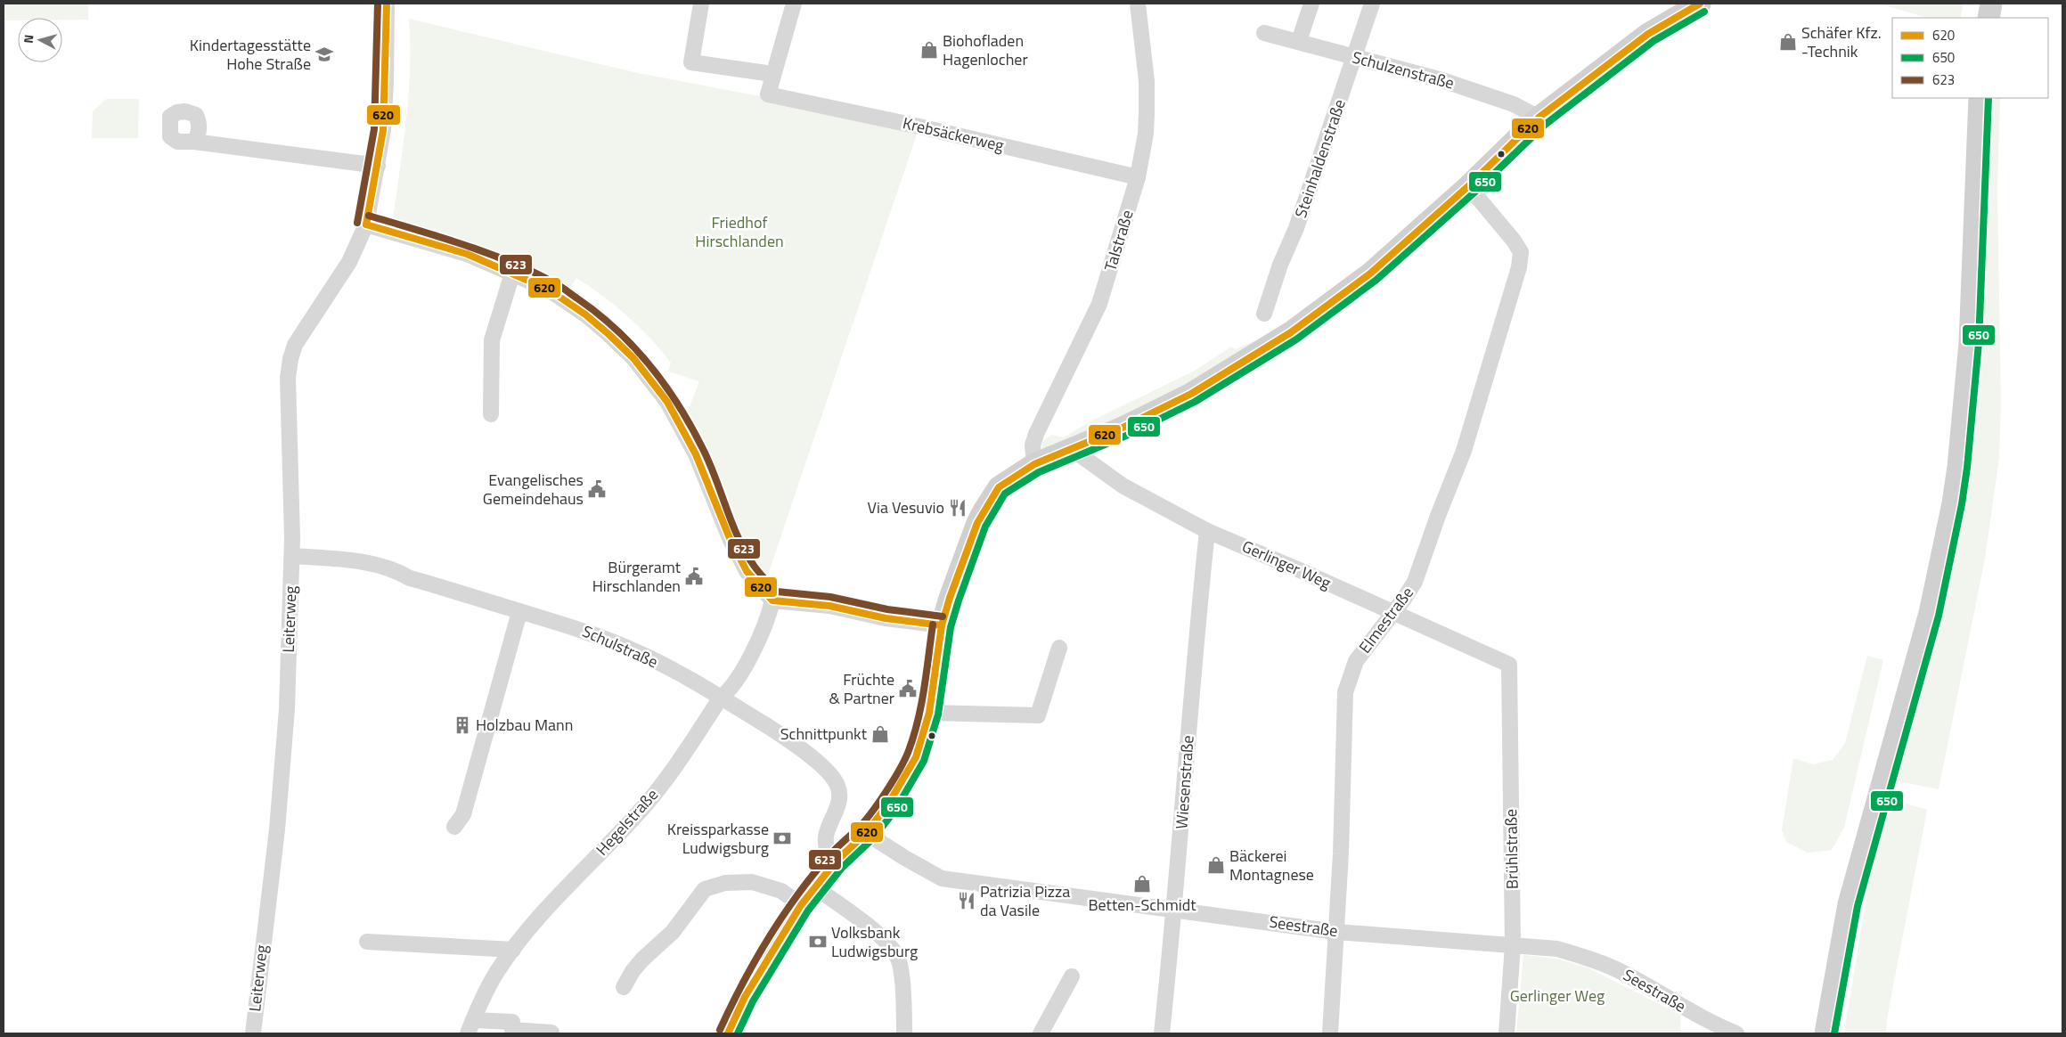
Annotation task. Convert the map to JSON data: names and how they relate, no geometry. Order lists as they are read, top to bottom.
{
  "streets": {
    "street": [
      "Schulzenstraße",
      "Krebsäckerweg",
      "Steinhaldenstraße",
      "Talstraße",
      "Gerlinger Weg",
      "Leiterweg",
      "Elmestraße",
      "Schulstraße",
      "Wiesenstraße",
      "Hegelstraße",
      "Brühlstraße",
      "Seestraße"
    ]
  },
  "crossings": [
    ["Schulzenstraße", "Steinhaldenstraße"],
    ["Krebsäckerweg", "Talstraße"],
    ["Gerlinger Weg", "Elmestraße"],
    ["Gerlinger Weg", "Wiesenstraße"],
    ["Gerlinger Weg", "Brühlstraße"],
    ["Leiterweg", "Schulstraße"],
    ["Elmestraße", "Seestraße"],
    ["Schulstraße", "Hegelstraße"],
    ["Wiesenstraße", "Seestraße"],
    ["Brühlstraße", "Seestraße"]
  ],
  "parks": ["Friedhof Hirschlanden", "Gerlinger Weg"],
  "places": {
    "shop": [
      "Schäfer Kfz. -Technik",
      "Biohofladen Hagenlocher",
      "Schnittpunkt",
      "Bäckerei Montagnese",
      "Betten-Schmidt"
    ],
    "school or university": ["Kindertagesstätte Hohe Straße"],
    "public building": ["Evangelisches Gemeindehaus", "Bürgeramt Hirschlanden", "Früchte & Partner"],
    "restaurant": ["Via Vesuvio", "Patrizia Pizza da Vasile"],
    "building": ["Holzbau Mann"],
    "bank": ["Kreissparkasse Ludwigsburg", "Volksbank Ludwigsburg"]
  },
  "lines": ["transit line 620", "transit line 623", "transit line 650"],
  "legend": ["620", "650", "623"],
  "north": "left"
}
